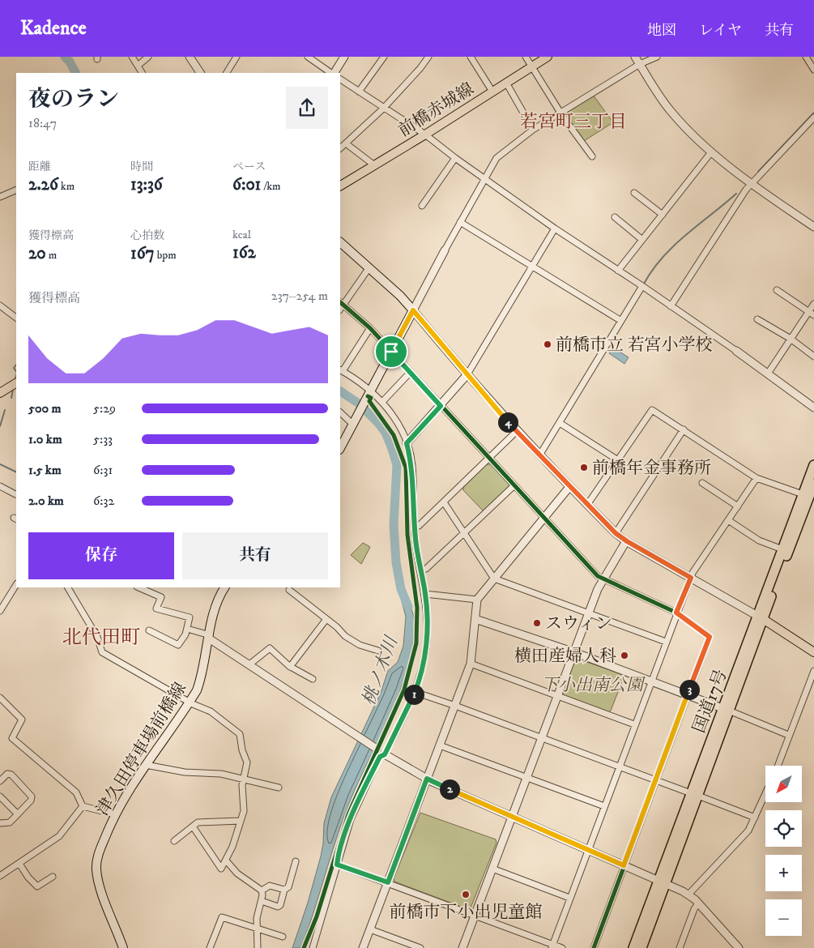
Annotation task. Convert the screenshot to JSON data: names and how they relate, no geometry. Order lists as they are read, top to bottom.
{
  "streets": {
    "highway": ["国道17号"],
    "main road": ["前橋赤城線", "津久田停車場前橋線"]
  },
  "districts": ["若宮町三丁目", "北代田町"],
  "water": ["桃ノ木川"],
  "parks": ["下小出南公園"],
  "places": [
    "前橋市立 若宮小学校",
    "前橋年金事務所",
    "スウィン",
    "横田産婦人科",
    "前橋市下小出児童館"
  ],
  "north": "bottom left",
  "page": {
    "header": "Kadence",
    "nav": ["地図", "レイヤ", "共有"],
    "heading": ["夜のラン", "18:47"],
    "stats": [
      ["距離", "2.26 km"],
      ["時間", "13:36"],
      ["ペース", "6:01 /km"],
      ["獲得標高", "20 m"],
      ["心拍数", "167 bpm"],
      ["kcal", "162"]
    ],
    "chart": ["獲得標高", "237–254 m"],
    "list": [
      {
        "name": "500 m",
        "note": "5:29"
      },
      {
        "name": "1.0 km",
        "note": "5:33"
      },
      {
        "name": "1.5 km",
        "note": "6:31"
      },
      {
        "name": "2.0 km",
        "note": "6:32"
      }
    ],
    "pins": [
      "4",
      "3",
      "1",
      "2"
    ],
    "buttons": ["保存", "共有"],
    "map_buttons": ["+", "−"]
  }
}
